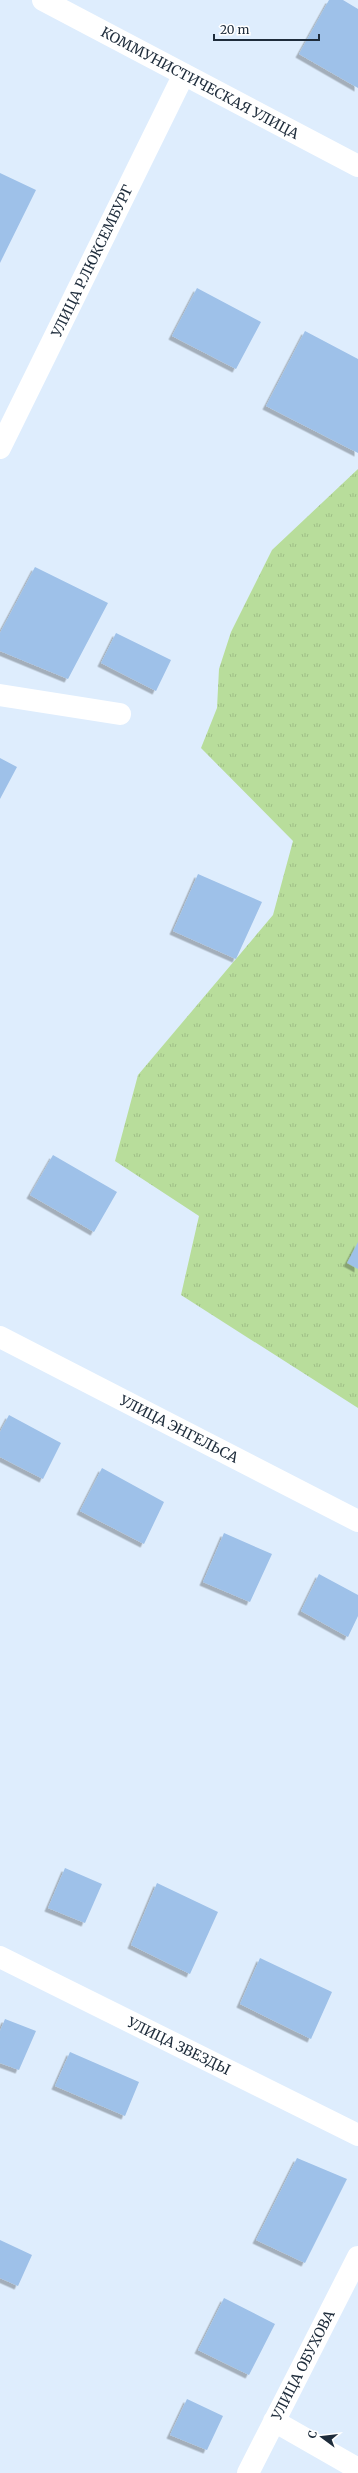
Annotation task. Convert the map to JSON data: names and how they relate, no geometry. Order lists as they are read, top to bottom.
{
  "streets": {
    "street": [
      "КОММУНИСТИЧЕСКАЯ УЛИЦА",
      "УЛИЦА Р.ЛЮКСЕМБУРГ",
      "УЛИЦА ЭНГЕЛЬСА",
      "УЛИЦА ЗВЕЗДЫ",
      "УЛИЦА ОБУХОВА"
    ]
  },
  "crossings": [
    ["КОММУНИСТИЧЕСКАЯ УЛИЦА", "УЛИЦА Р.ЛЮКСЕМБУРГ"]
  ],
  "scale_bar": "20 m",
  "north": "left"
}
